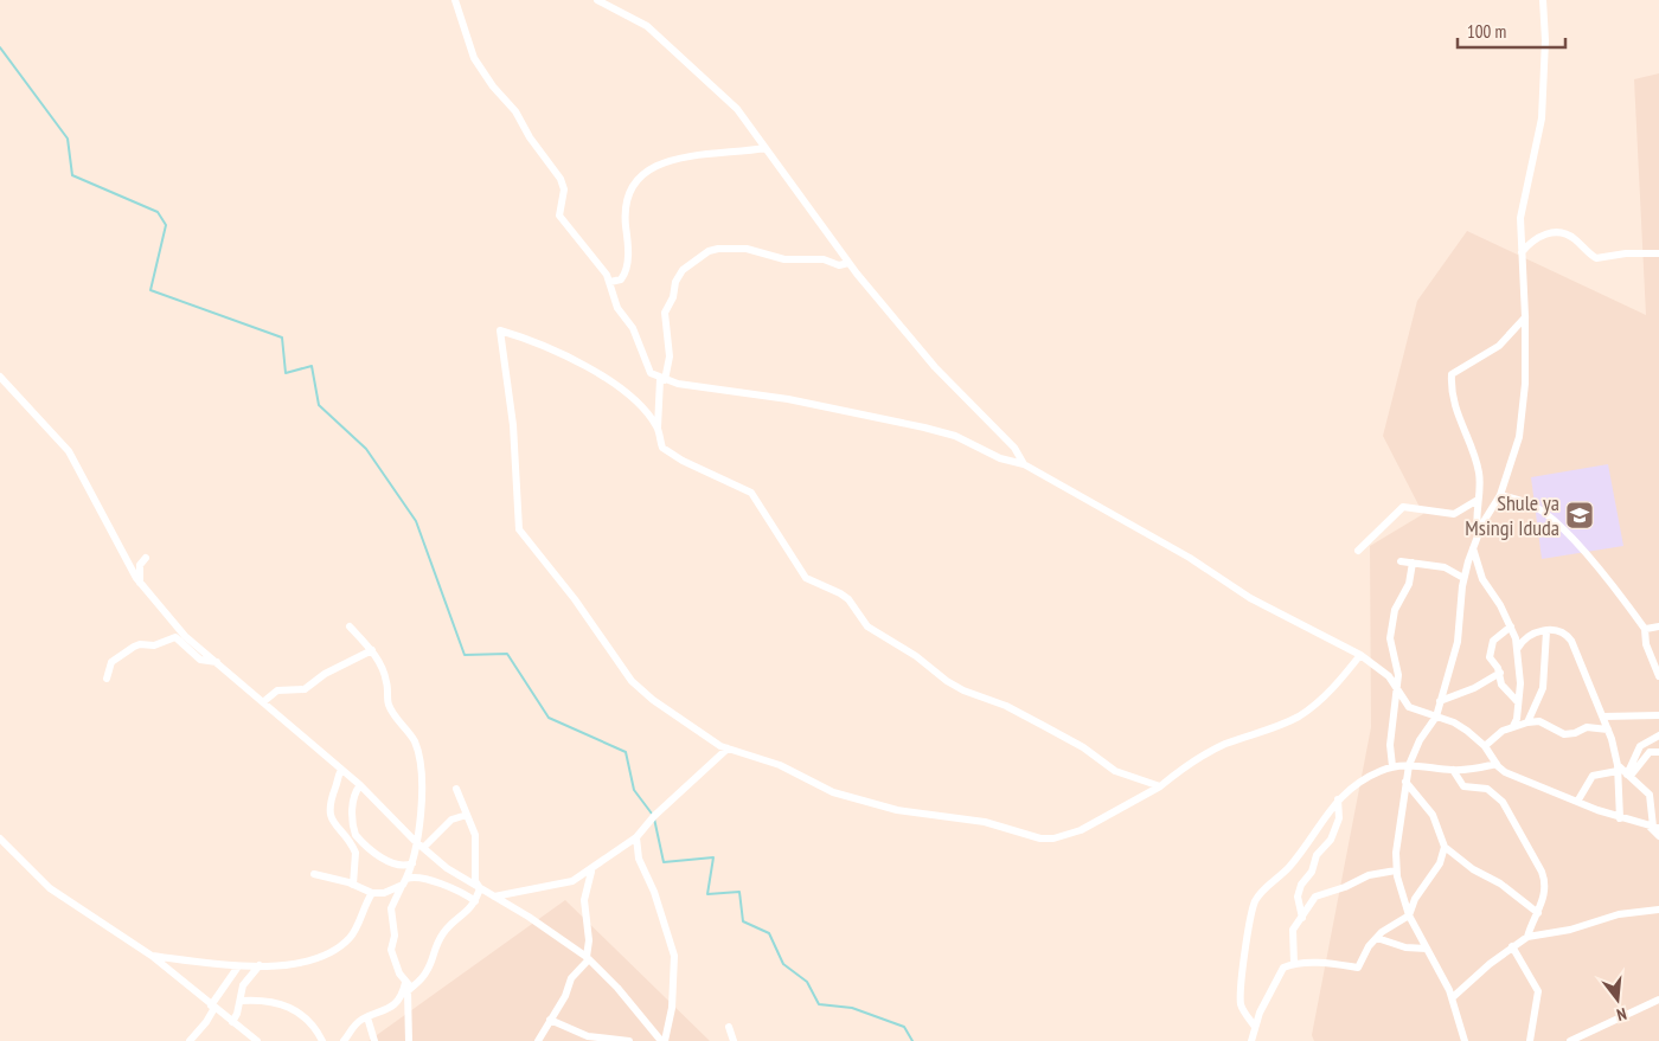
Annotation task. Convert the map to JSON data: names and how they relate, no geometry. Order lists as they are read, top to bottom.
{
  "places": {
    "school or university": ["Shule ya Msingi Iduda"]
  },
  "scale_bar": "100 m",
  "north": "bottom"
}
